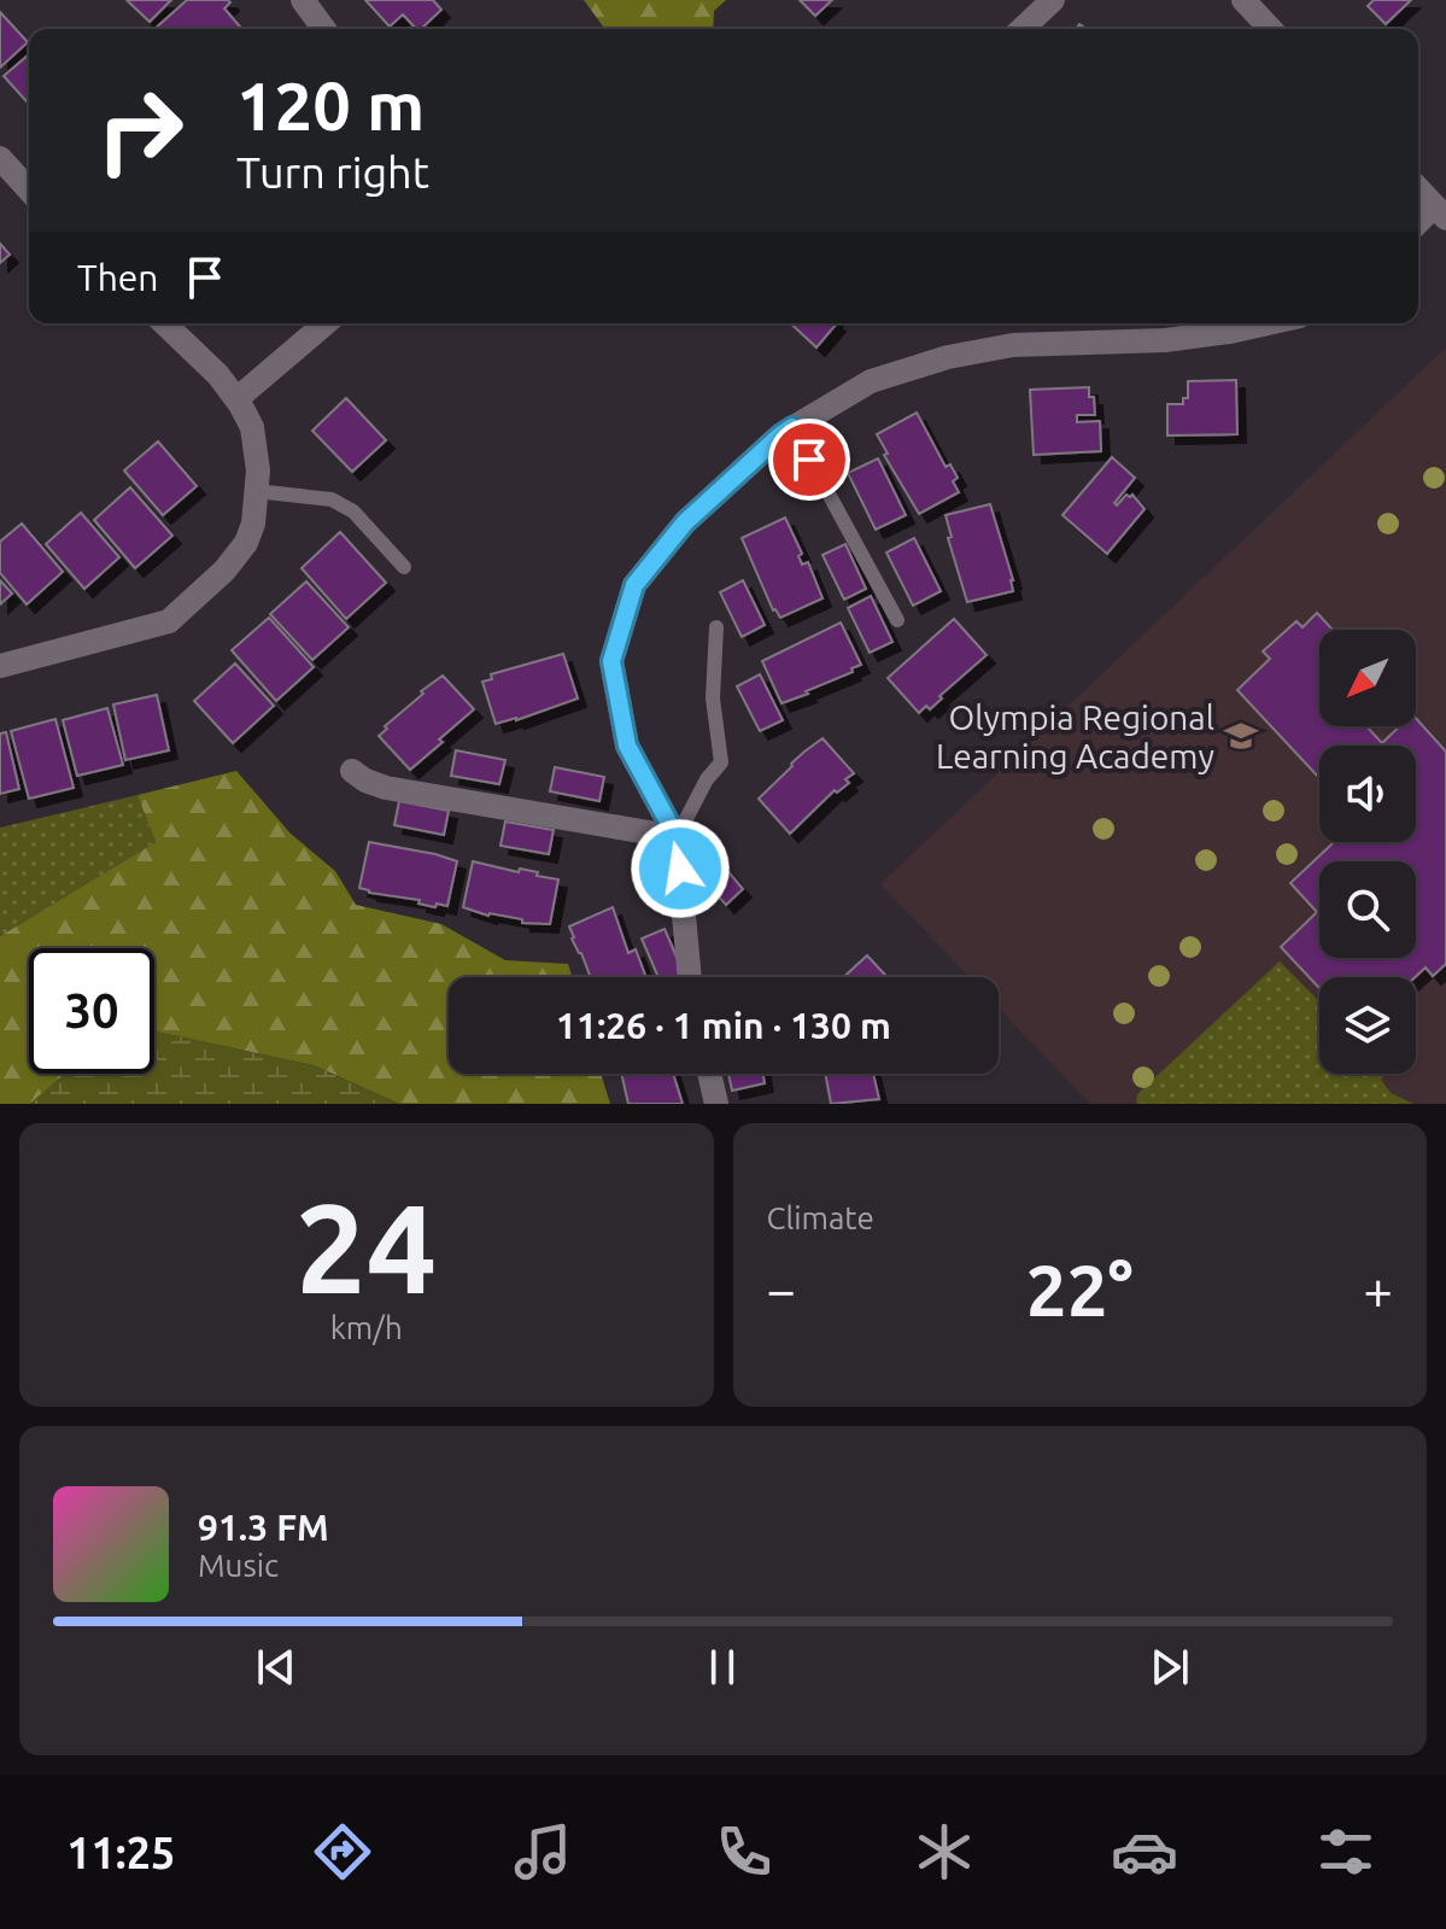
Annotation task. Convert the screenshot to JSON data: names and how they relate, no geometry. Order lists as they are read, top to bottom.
{
  "places": {
    "school or university": ["Olympia Regional Learning Academy"]
  },
  "north": "bottom left",
  "page": {
    "turn": ["120 m", "Turn right"],
    "then": "Then",
    "limit": "30",
    "trip": "11:26 · 1 min · 130 m",
    "tile": [
      ["24", "km/h"],
      "Climate"
    ],
    "heat": ["−", "22°", "+"],
    "song": ["91.3 FM", "Music"],
    "tabs": "11:25"
  }
}
